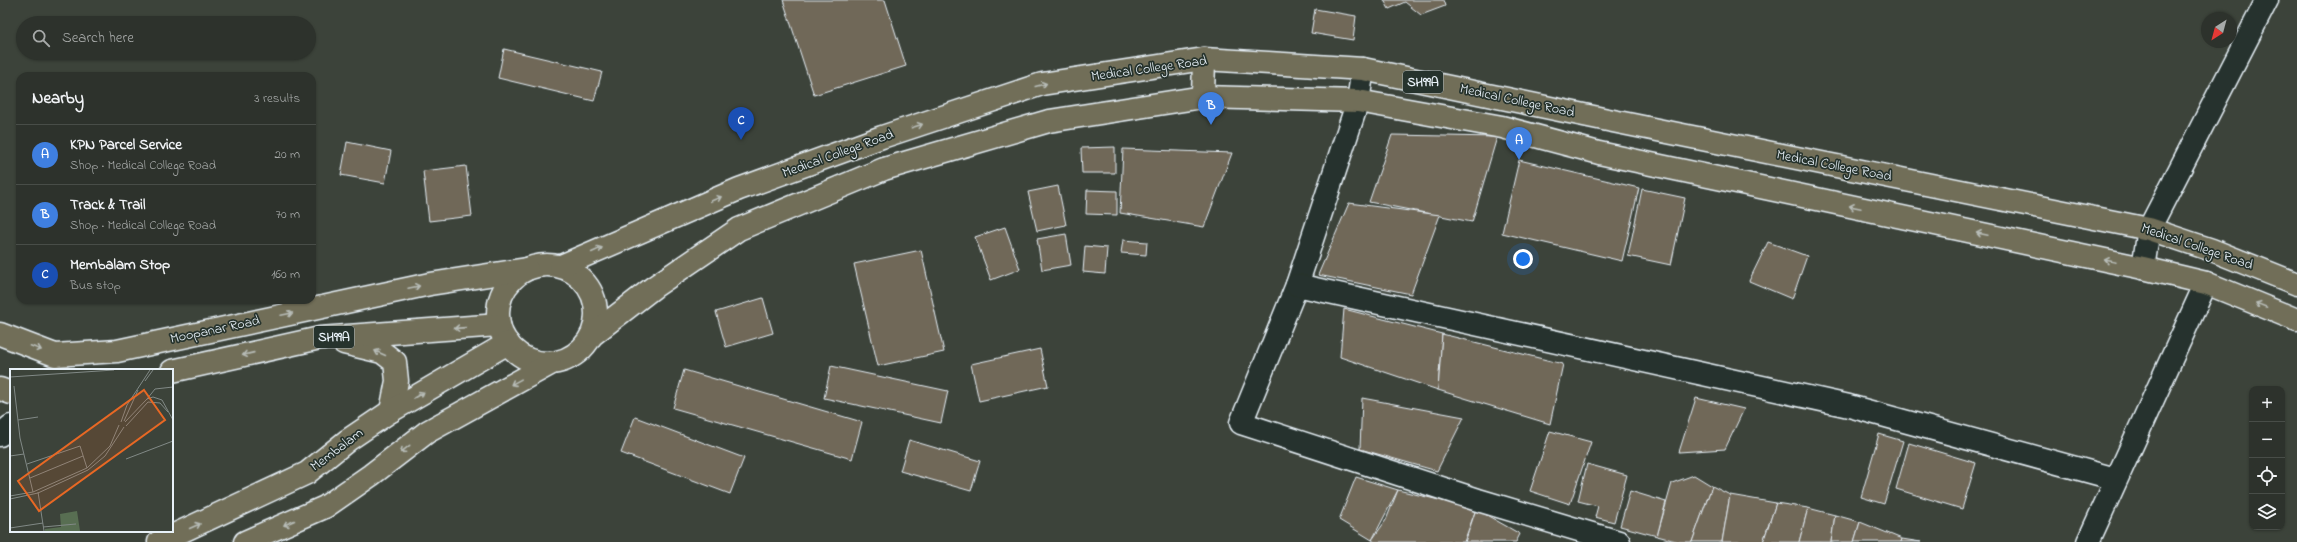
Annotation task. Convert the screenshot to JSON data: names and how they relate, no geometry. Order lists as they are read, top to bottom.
{
  "streets": {
    "main road": [
      "Medical College Road",
      "SH99A",
      "Moopanar Road",
      "Membalam"
    ]
  },
  "crossings": [
    ["Medical College Road", "SH99A"],
    ["Medical College Road", "Moopanar Road"],
    ["Medical College Road", "Membalam"],
    ["SH99A", "Moopanar Road"],
    ["SH99A", "Membalam"],
    ["Moopanar Road", "Membalam"]
  ],
  "north": "bottom left",
  "page": {
    "search": "Search here",
    "heading": ["Nearby", "3 results"],
    "pins": ["B", "C", "A"],
    "list": [
      {
        "mark": "A",
        "name": "KPN Parcel Service",
        "note": "Shop · Medical College Road",
        "value": "20 m"
      },
      {
        "mark": "B",
        "name": "Track & Trail",
        "note": "Shop · Medical College Road",
        "value": "70 m"
      },
      {
        "mark": "C",
        "name": "Membalam Stop",
        "note": "Bus stop",
        "value": "160 m"
      }
    ],
    "map_buttons": ["+", "−"]
  }
}
